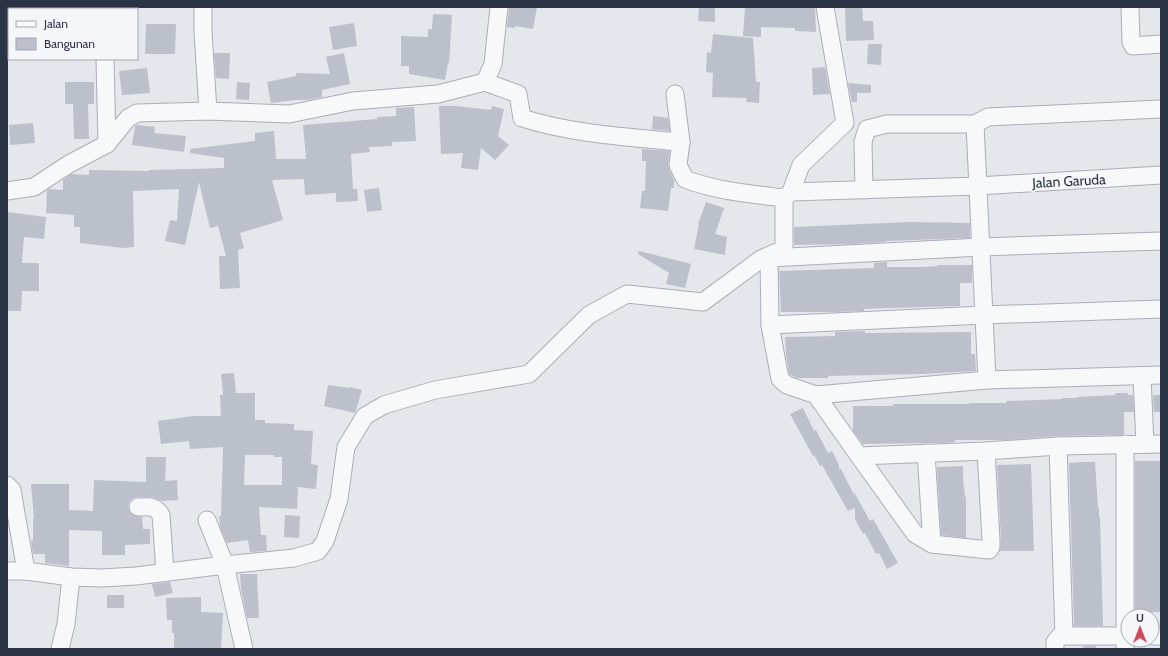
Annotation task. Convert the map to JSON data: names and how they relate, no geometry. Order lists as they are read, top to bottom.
{
  "streets": {
    "street": ["Jalan Garuda"]
  },
  "legend": ["Jalan", "Bangunan"],
  "north": "top"
}
